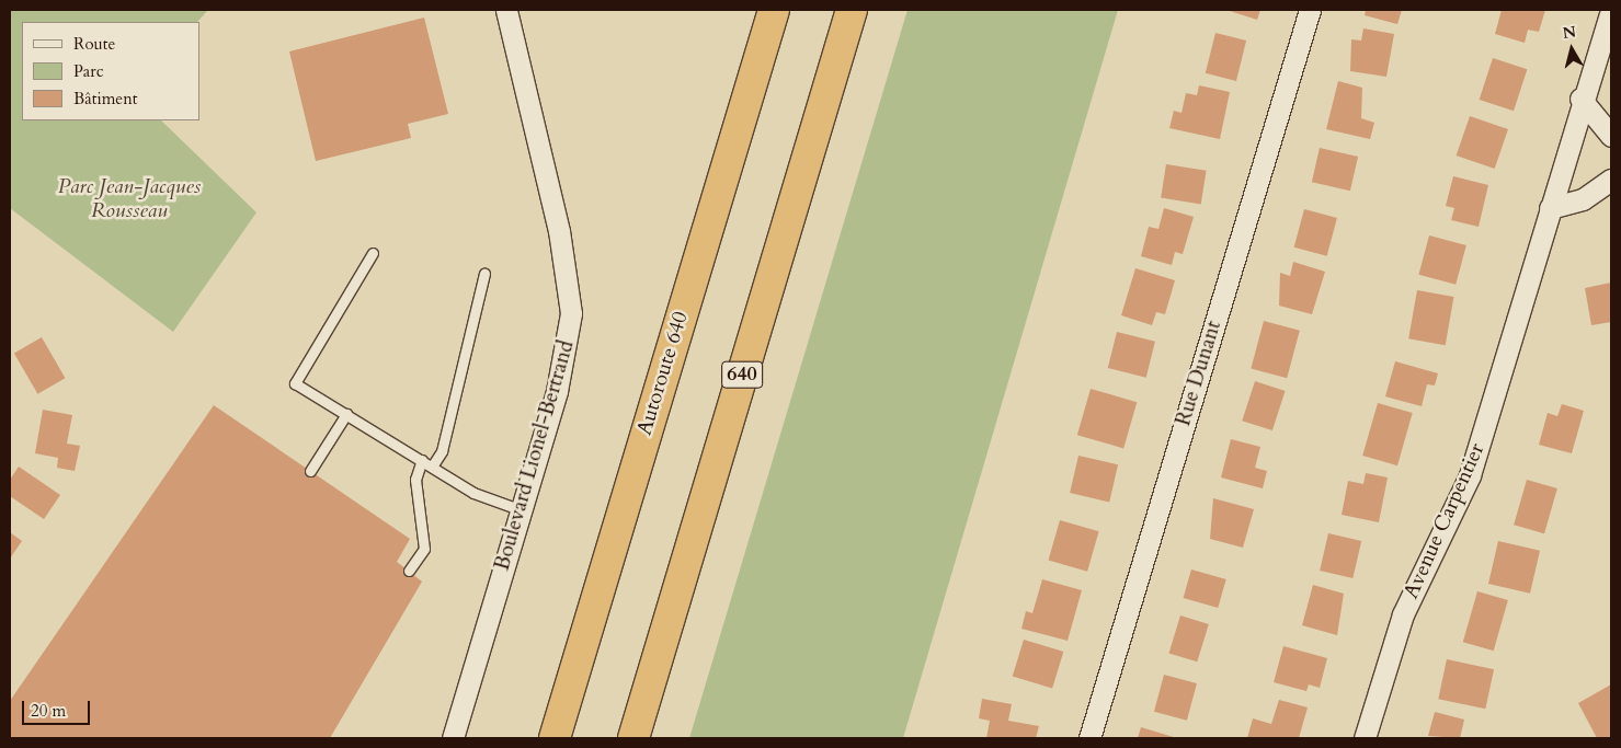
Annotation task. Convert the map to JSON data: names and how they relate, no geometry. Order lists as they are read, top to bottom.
{
  "streets": {
    "highway": ["Autoroute 640", "640"],
    "street": ["Rue Dunant", "Boulevard Lionel-Bertrand", "Avenue Carpentier"]
  },
  "parks": ["Parc Jean-Jacques Rousseau"],
  "legend": ["Route", "Parc", "Bâtiment"],
  "scale_bar": "20 m",
  "north": "top"
}
